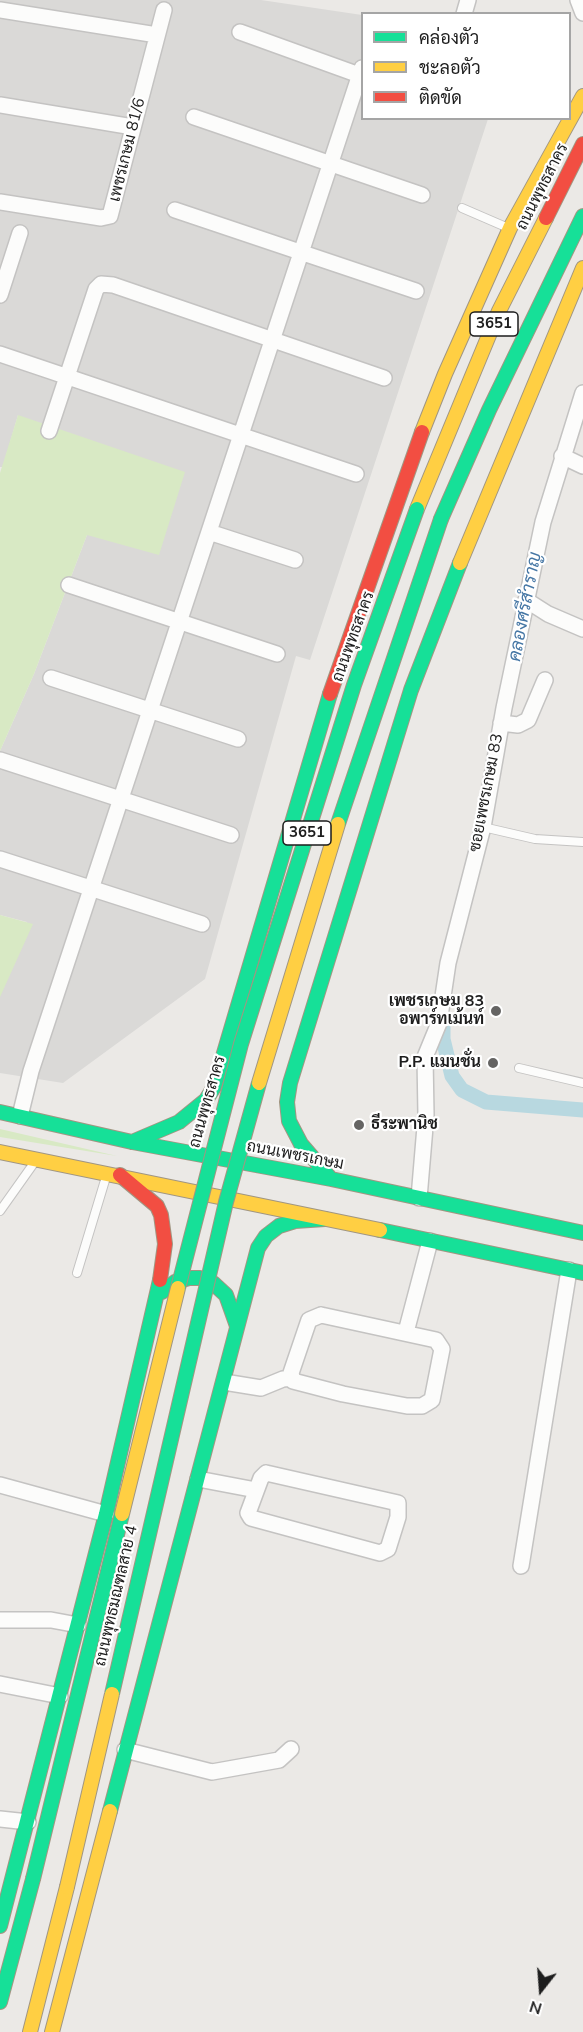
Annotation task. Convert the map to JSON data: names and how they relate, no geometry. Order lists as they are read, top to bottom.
{
  "streets": {
    "main road": [
      "ถนนพุทธสาคร",
      "3651",
      "ถนนเพชรเกษม",
      "ถนนพุทธมณฑลสาย 4"
    ],
    "street": ["เพชรเกษม 81/6", "ซอยเพชรเกษม 83"]
  },
  "crossings": [
    ["ถนนพุทธสาคร", "ถนนพุทธมณฑลสาย 4"],
    ["ซอยเพชรเกษม 83", "ถนนเพชรเกษม"]
  ],
  "water": ["คลองศรีสำราญ"],
  "places": ["เพชรเกษม 83 อพาร์ทเม้นท์", "P.P. แมนชั่น", "ธีระพานิช"],
  "legend": ["คล่องตัว", "ชะลอตัว", "ติดขัด"],
  "north": "bottom"
}
